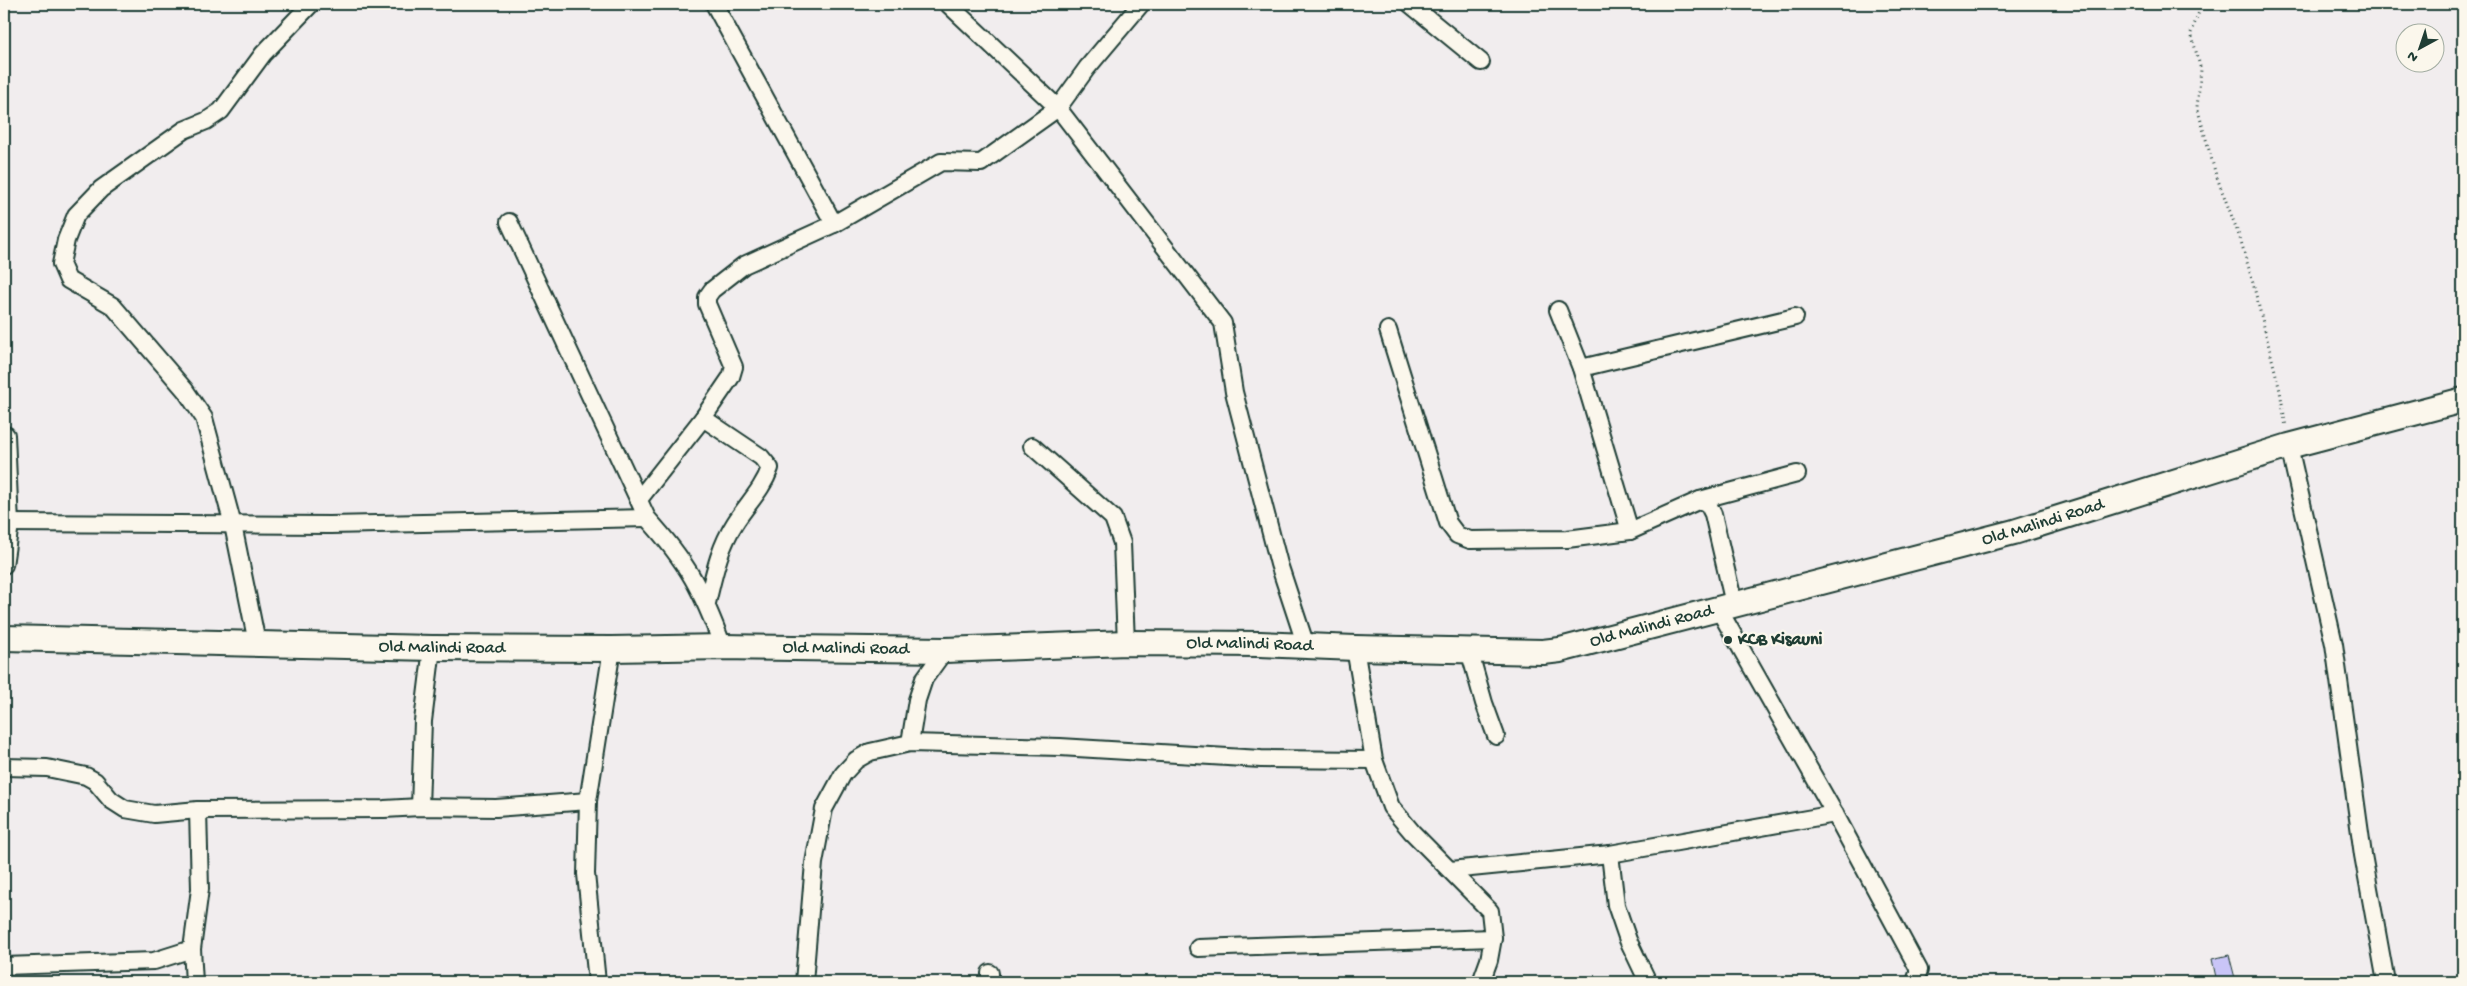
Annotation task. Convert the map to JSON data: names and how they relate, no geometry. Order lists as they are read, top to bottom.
{
  "streets": {
    "main road": ["Old Malindi Road"]
  },
  "places": ["KCB Kisauni"],
  "north": "bottom left"
}
